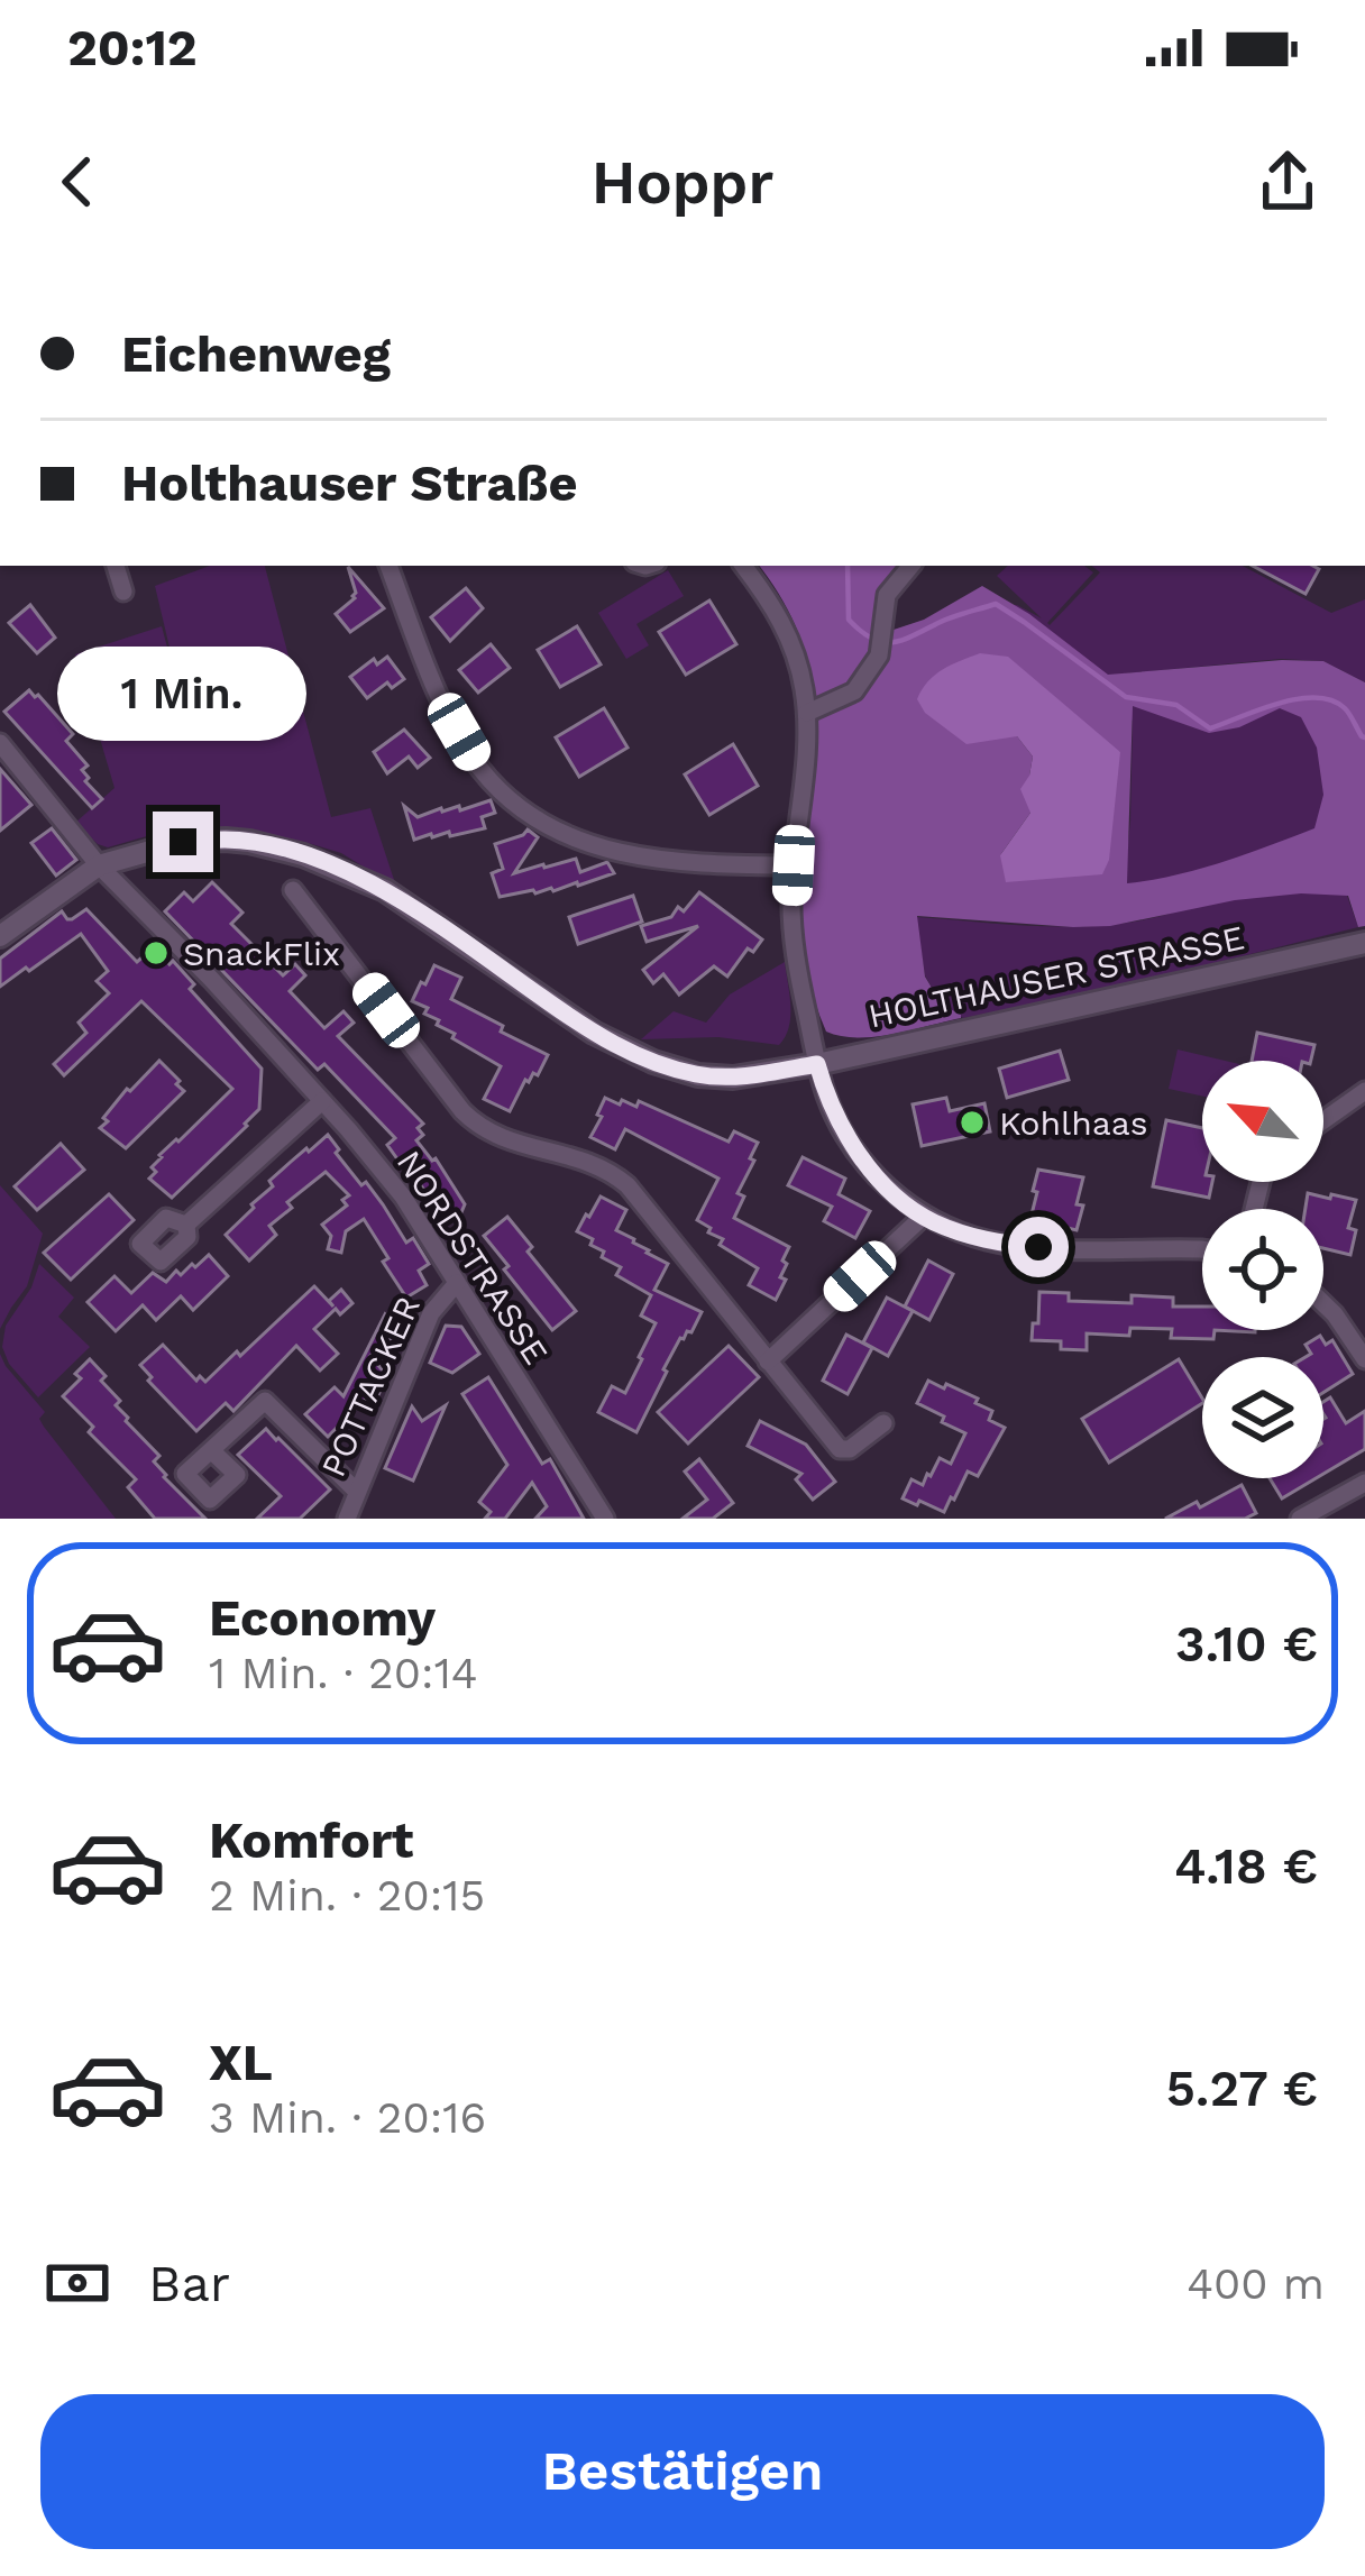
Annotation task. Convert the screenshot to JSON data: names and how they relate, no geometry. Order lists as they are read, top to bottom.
{
  "streets": {
    "street": ["HOLTHAUSER STRASSE", "NORDSTRASSE", "POTTACKER"]
  },
  "crossings": [
    ["HOLTHAUSER STRASSE", "NORDSTRASSE"],
    ["NORDSTRASSE", "POTTACKER"]
  ],
  "places": ["SnackFlix", "Kohlhaas"],
  "north": "top left",
  "page": {
    "status": "20:12",
    "header": "Hoppr",
    "banner": ["Eichenweg", "Holthauser Straße"],
    "bubble": "1 Min.",
    "list": [
      {
        "name": "Economy",
        "note": "1 Min. · 20:14",
        "value": "3.10 €"
      },
      {
        "name": "Komfort",
        "note": "2 Min. · 20:15",
        "value": "4.18 €"
      },
      {
        "name": "XL",
        "note": "3 Min. · 20:16",
        "value": "5.27 €"
      }
    ],
    "pay": ["Bar", "400 m"],
    "buttons": "Bestätigen"
  }
}
